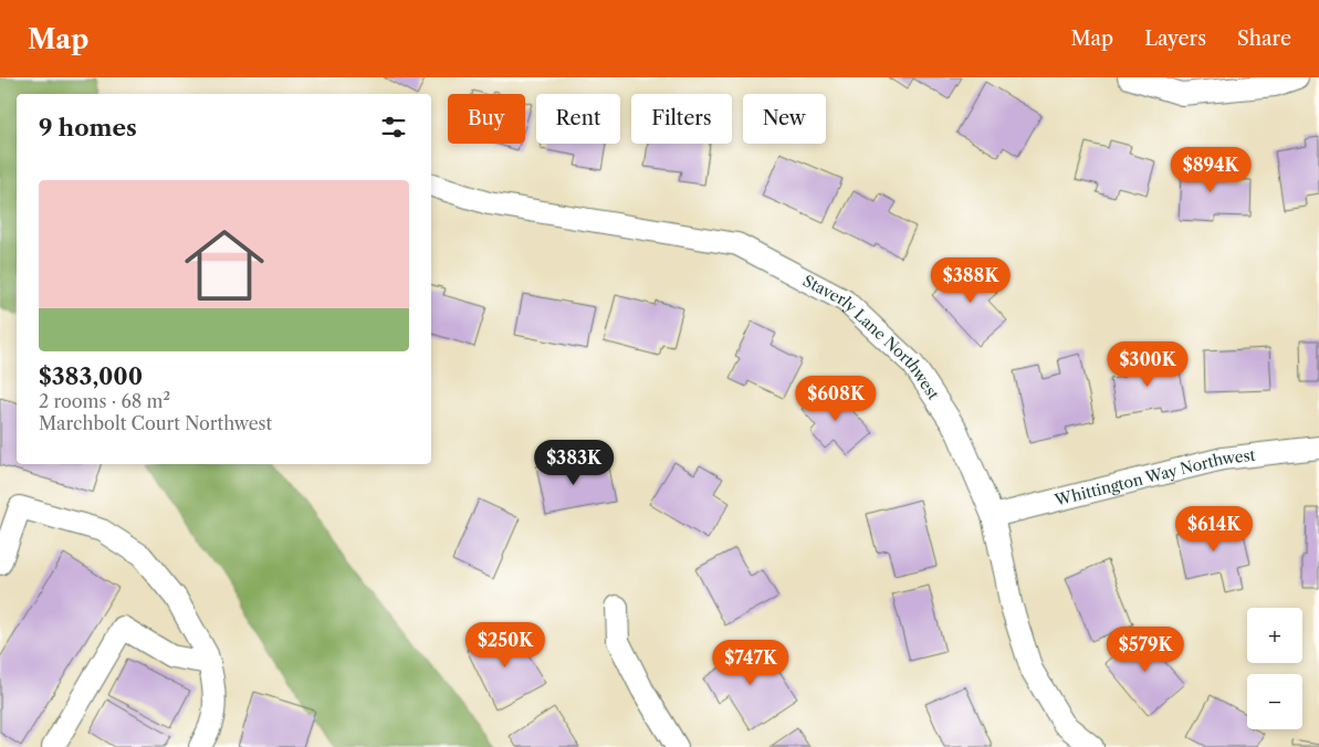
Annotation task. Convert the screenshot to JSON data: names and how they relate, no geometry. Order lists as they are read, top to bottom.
{
  "streets": {
    "street": ["Staverly Lane Northwest", "Whittington Way Northwest"]
  },
  "crossings": [
    ["Staverly Lane Northwest", "Whittington Way Northwest"]
  ],
  "page": {
    "header": "Map",
    "nav": ["Map", "Layers", "Share"],
    "chip": [
      "Buy",
      "Rent",
      "Filters",
      "New"
    ],
    "heading": "9 homes",
    "price": [
      "$894K",
      "$388K",
      "$300K",
      "$608K",
      "$383K",
      "$614K",
      "$250K",
      "$579K",
      "$747K"
    ],
    "list": [
      {
        "name": "$383,000",
        "note": "2 rooms · 68 m² · Marchbolt Court Northwest"
      }
    ],
    "map_buttons": ["+", "−"]
  }
}
